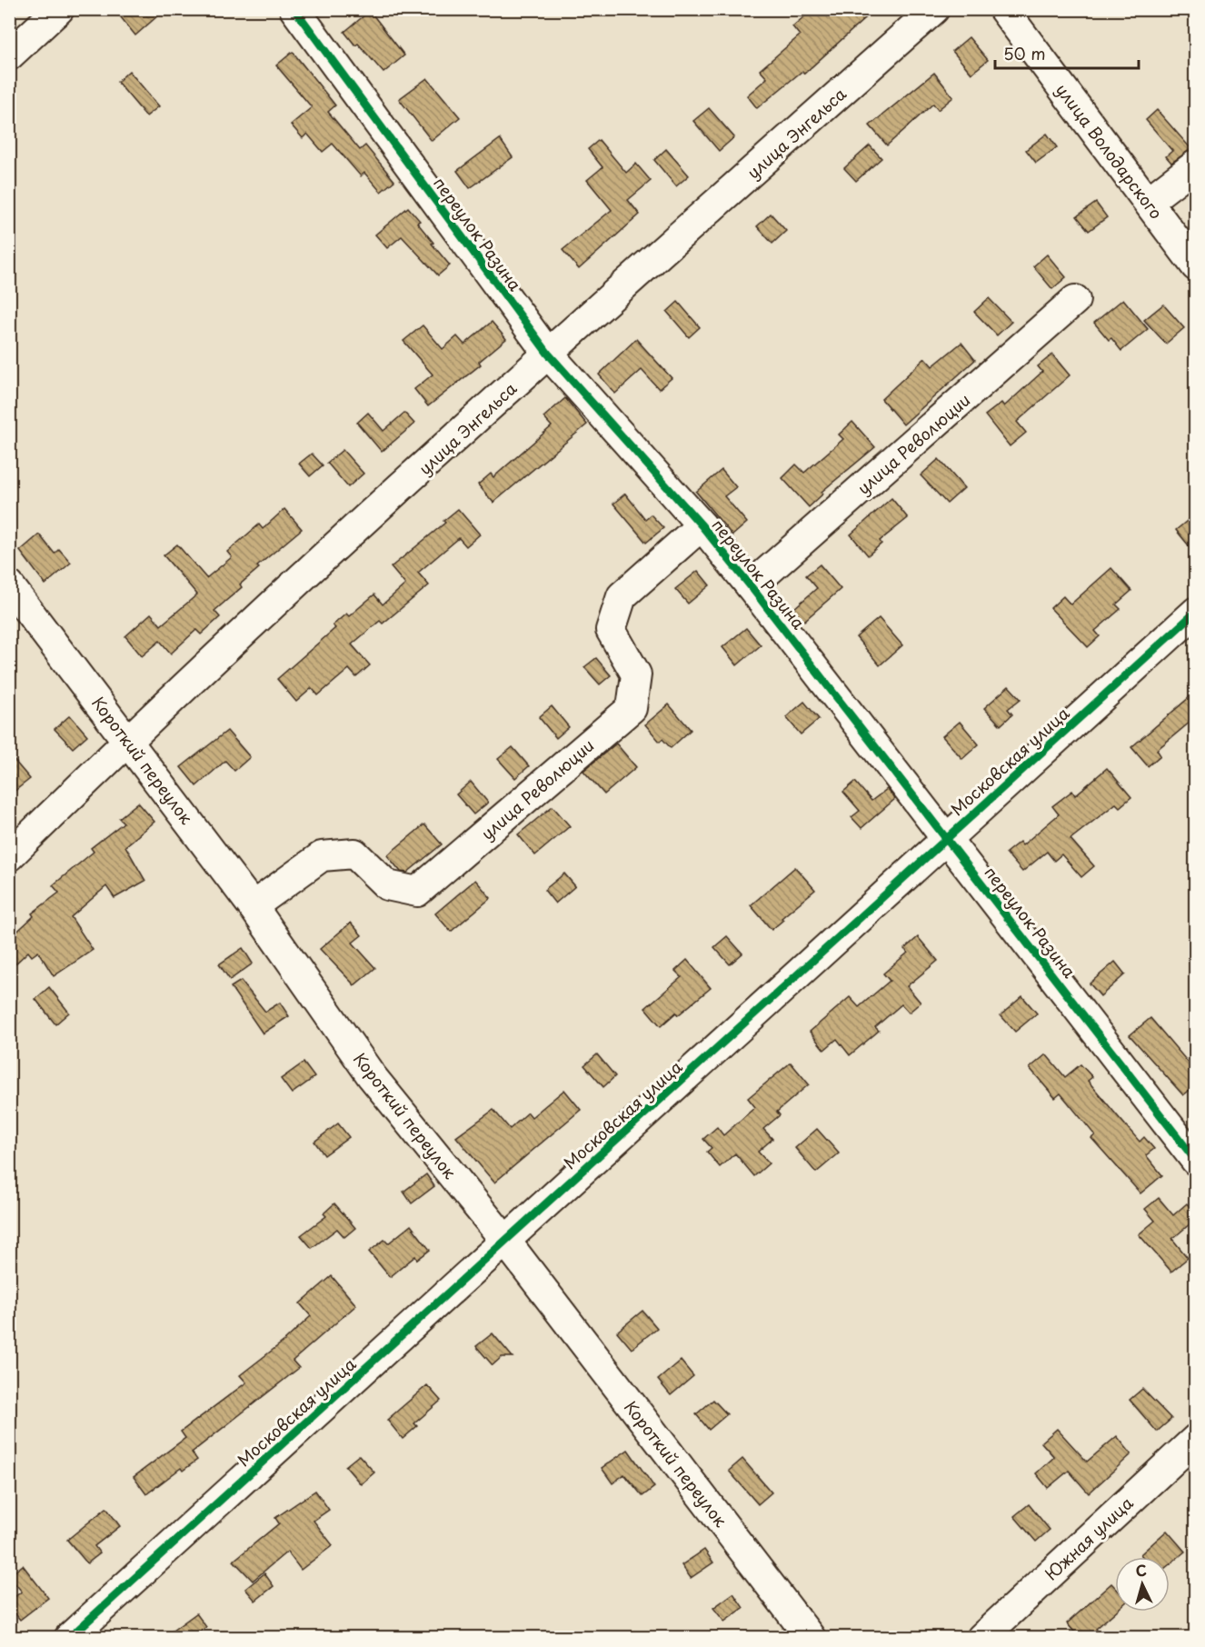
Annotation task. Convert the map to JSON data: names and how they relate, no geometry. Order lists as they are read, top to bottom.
{
  "streets": {
    "street": [
      "улица Энгельса",
      "улица Володарского",
      "переулок Разина",
      "улица Революции",
      "Короткий переулок",
      "Московская улица",
      "Южная улица"
    ]
  },
  "crossings": [
    ["улица Энгельса", "переулок Разина"],
    ["улица Энгельса", "Короткий переулок"],
    ["переулок Разина", "улица Революции"],
    ["переулок Разина", "Московская улица"],
    ["улица Революции", "Короткий переулок"],
    ["Короткий переулок", "Московская улица"]
  ],
  "scale_bar": "50 m",
  "north": "top"
}
